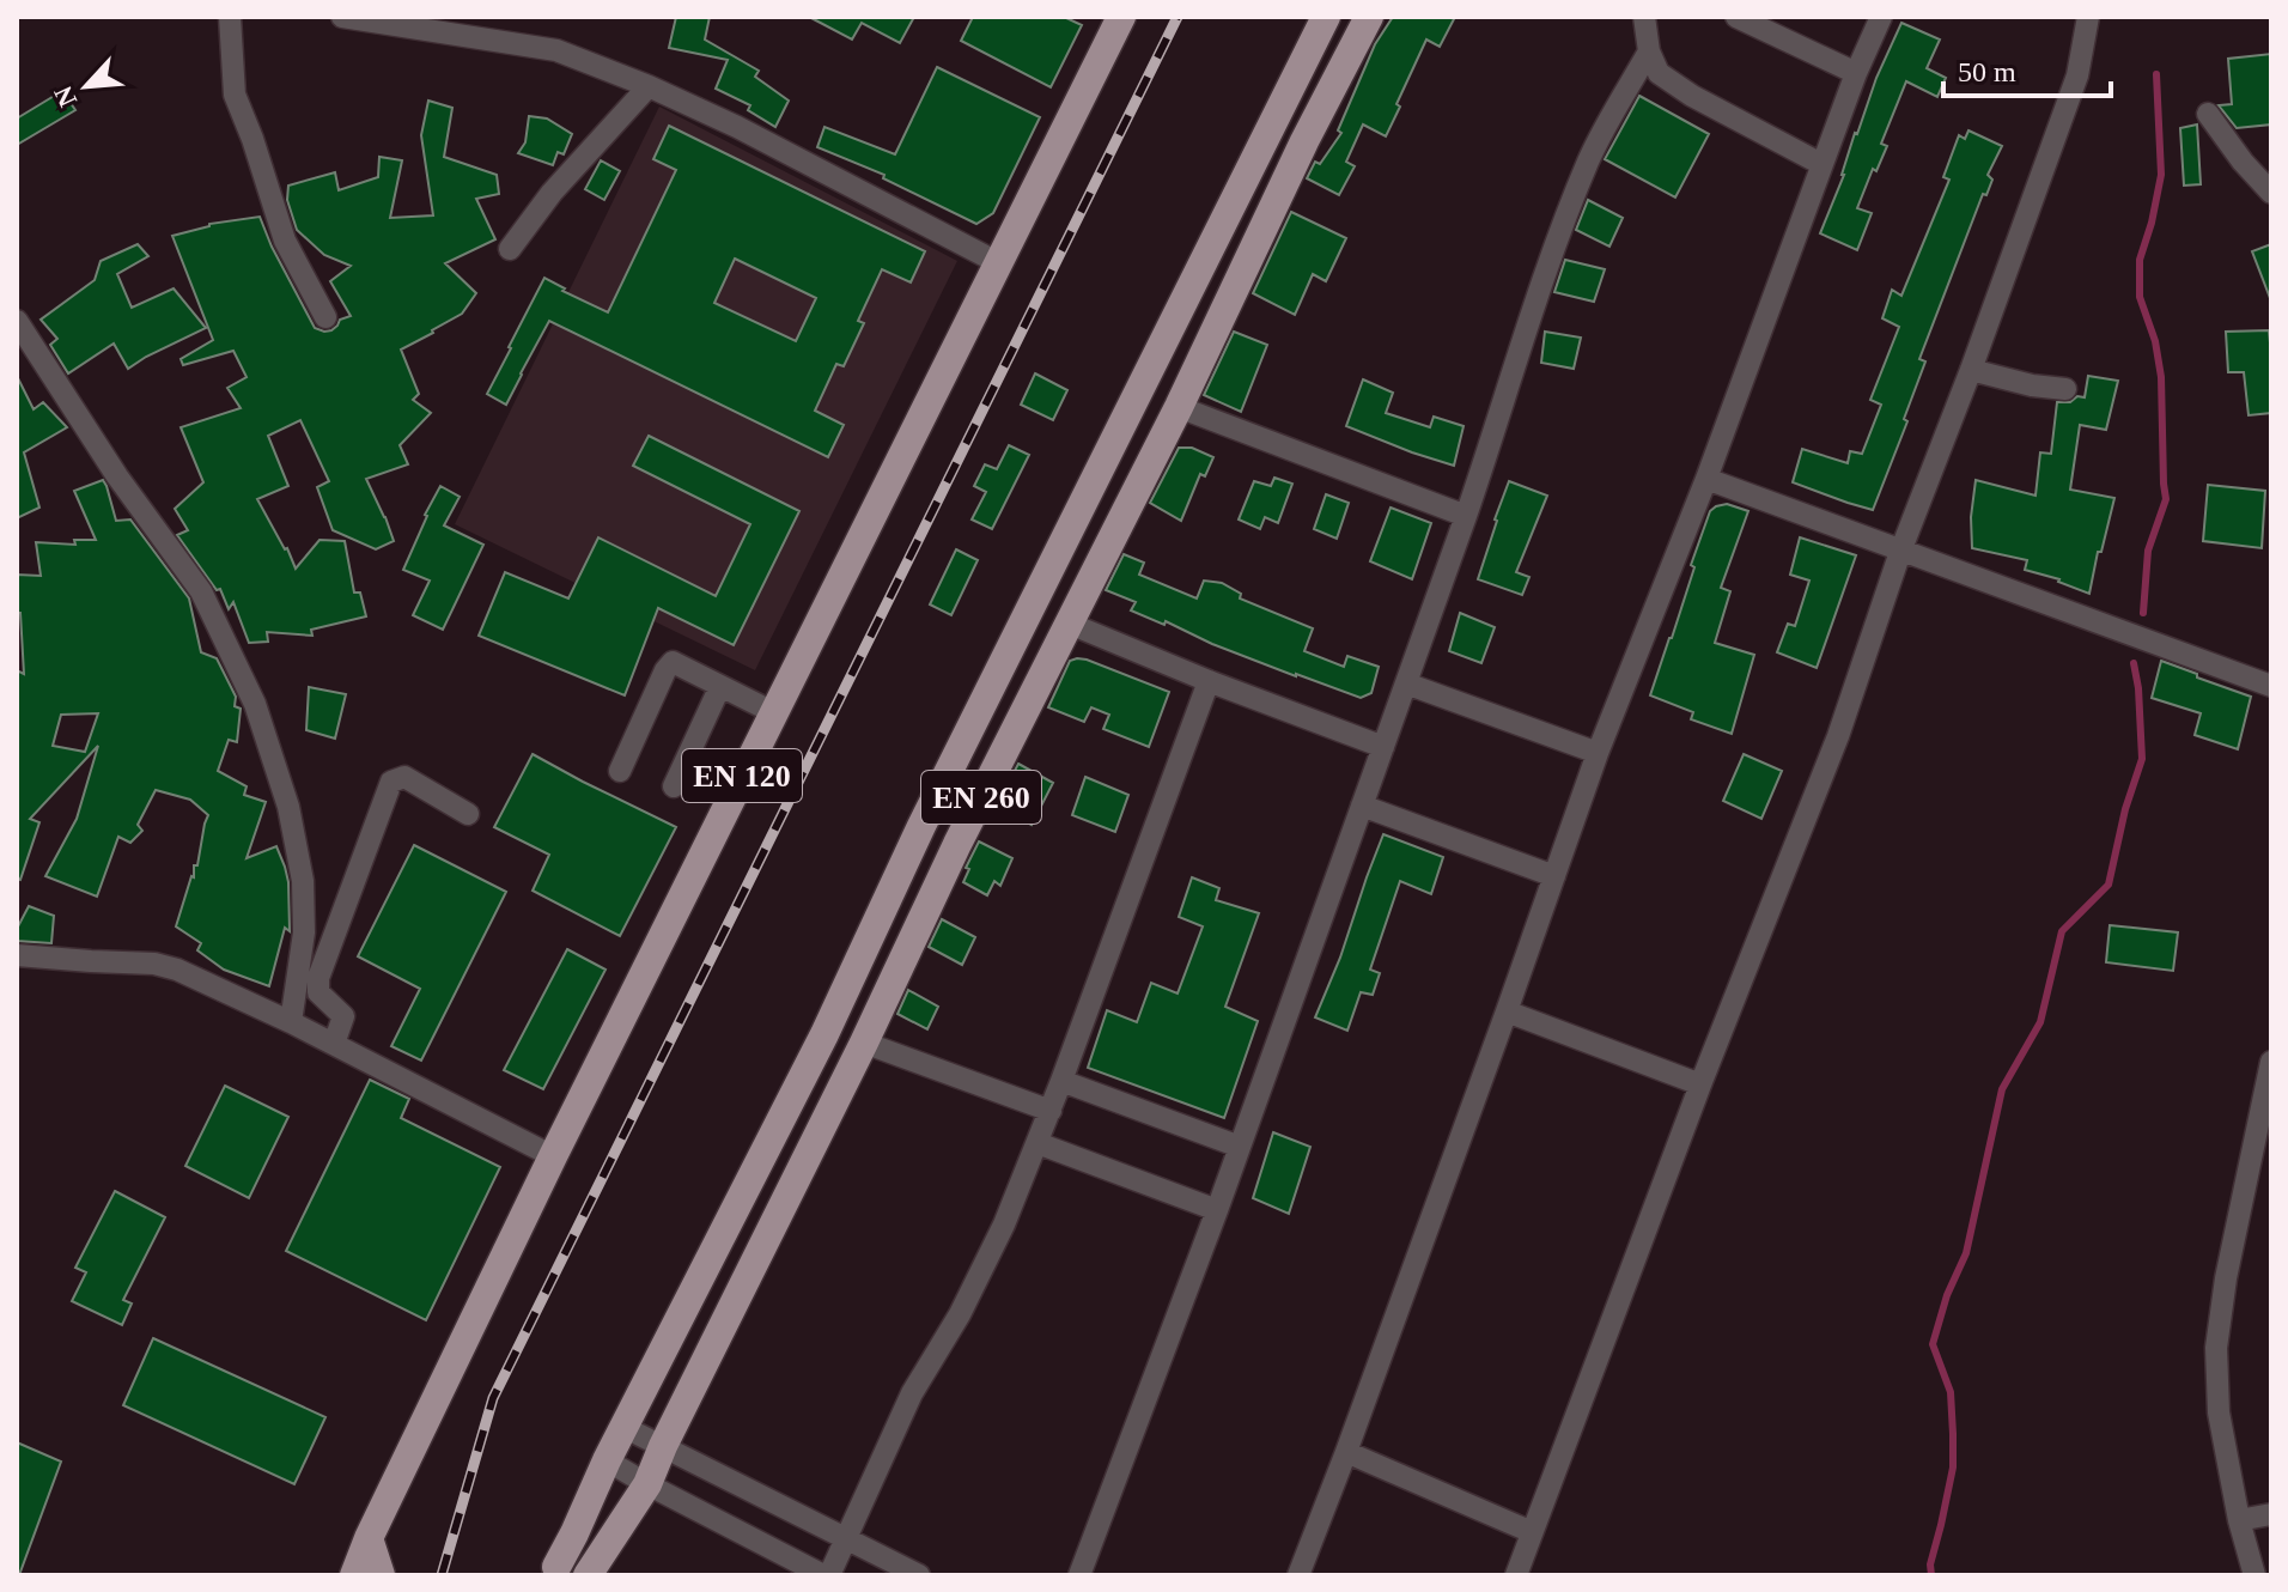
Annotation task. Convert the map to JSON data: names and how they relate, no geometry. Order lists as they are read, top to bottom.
{
  "streets": {
    "main road": ["EN 120", "EN 260"]
  },
  "scale_bar": "50 m",
  "north": "bottom left"
}
